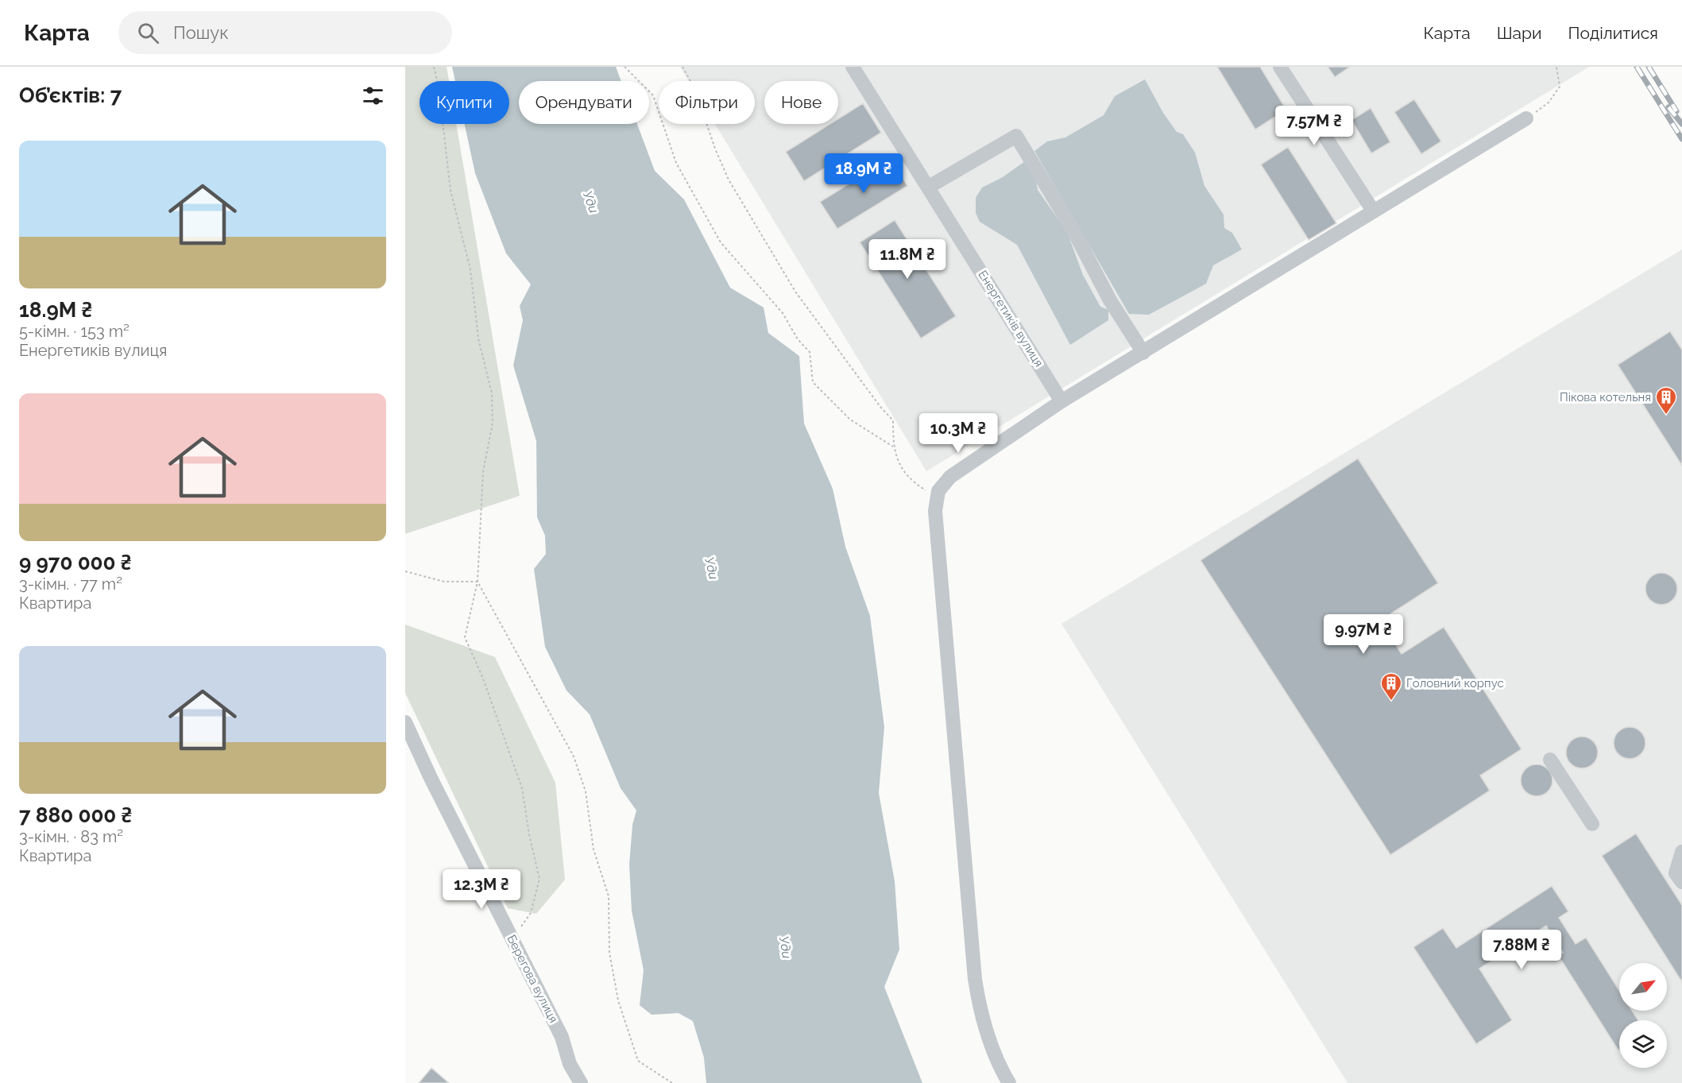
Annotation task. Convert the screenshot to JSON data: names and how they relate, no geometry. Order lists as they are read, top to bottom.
{
  "streets": {
    "street": ["Енергетиків вулиця", "Берегова вулиця"]
  },
  "water": ["Уди"],
  "places": {
    "building": ["Пікова котельня", "Головний корпус"]
  },
  "north": "top right",
  "page": {
    "header": "Карта",
    "search": "Пошук",
    "nav": ["Карта", "Шари", "Поділитися"],
    "heading": "Об’єктів: 7",
    "chip": [
      "Купити",
      "Орендувати",
      "Фільтри",
      "Нове"
    ],
    "price": [
      "7.57M ₴",
      "18.9M ₴",
      "11.8M ₴",
      "10.3M ₴",
      "9.97M ₴",
      "12.3M ₴",
      "7.88M ₴"
    ],
    "list": [
      {
        "name": "18.9M ₴",
        "note": "5-кімн. · 153 m² · Енергетиків вулиця"
      },
      {
        "name": "9 970 000 ₴",
        "note": "3-кімн. · 77 m² · Квартира"
      },
      {
        "name": "7 880 000 ₴",
        "note": "3-кімн. · 83 m² · Квартира"
      }
    ]
  }
}
